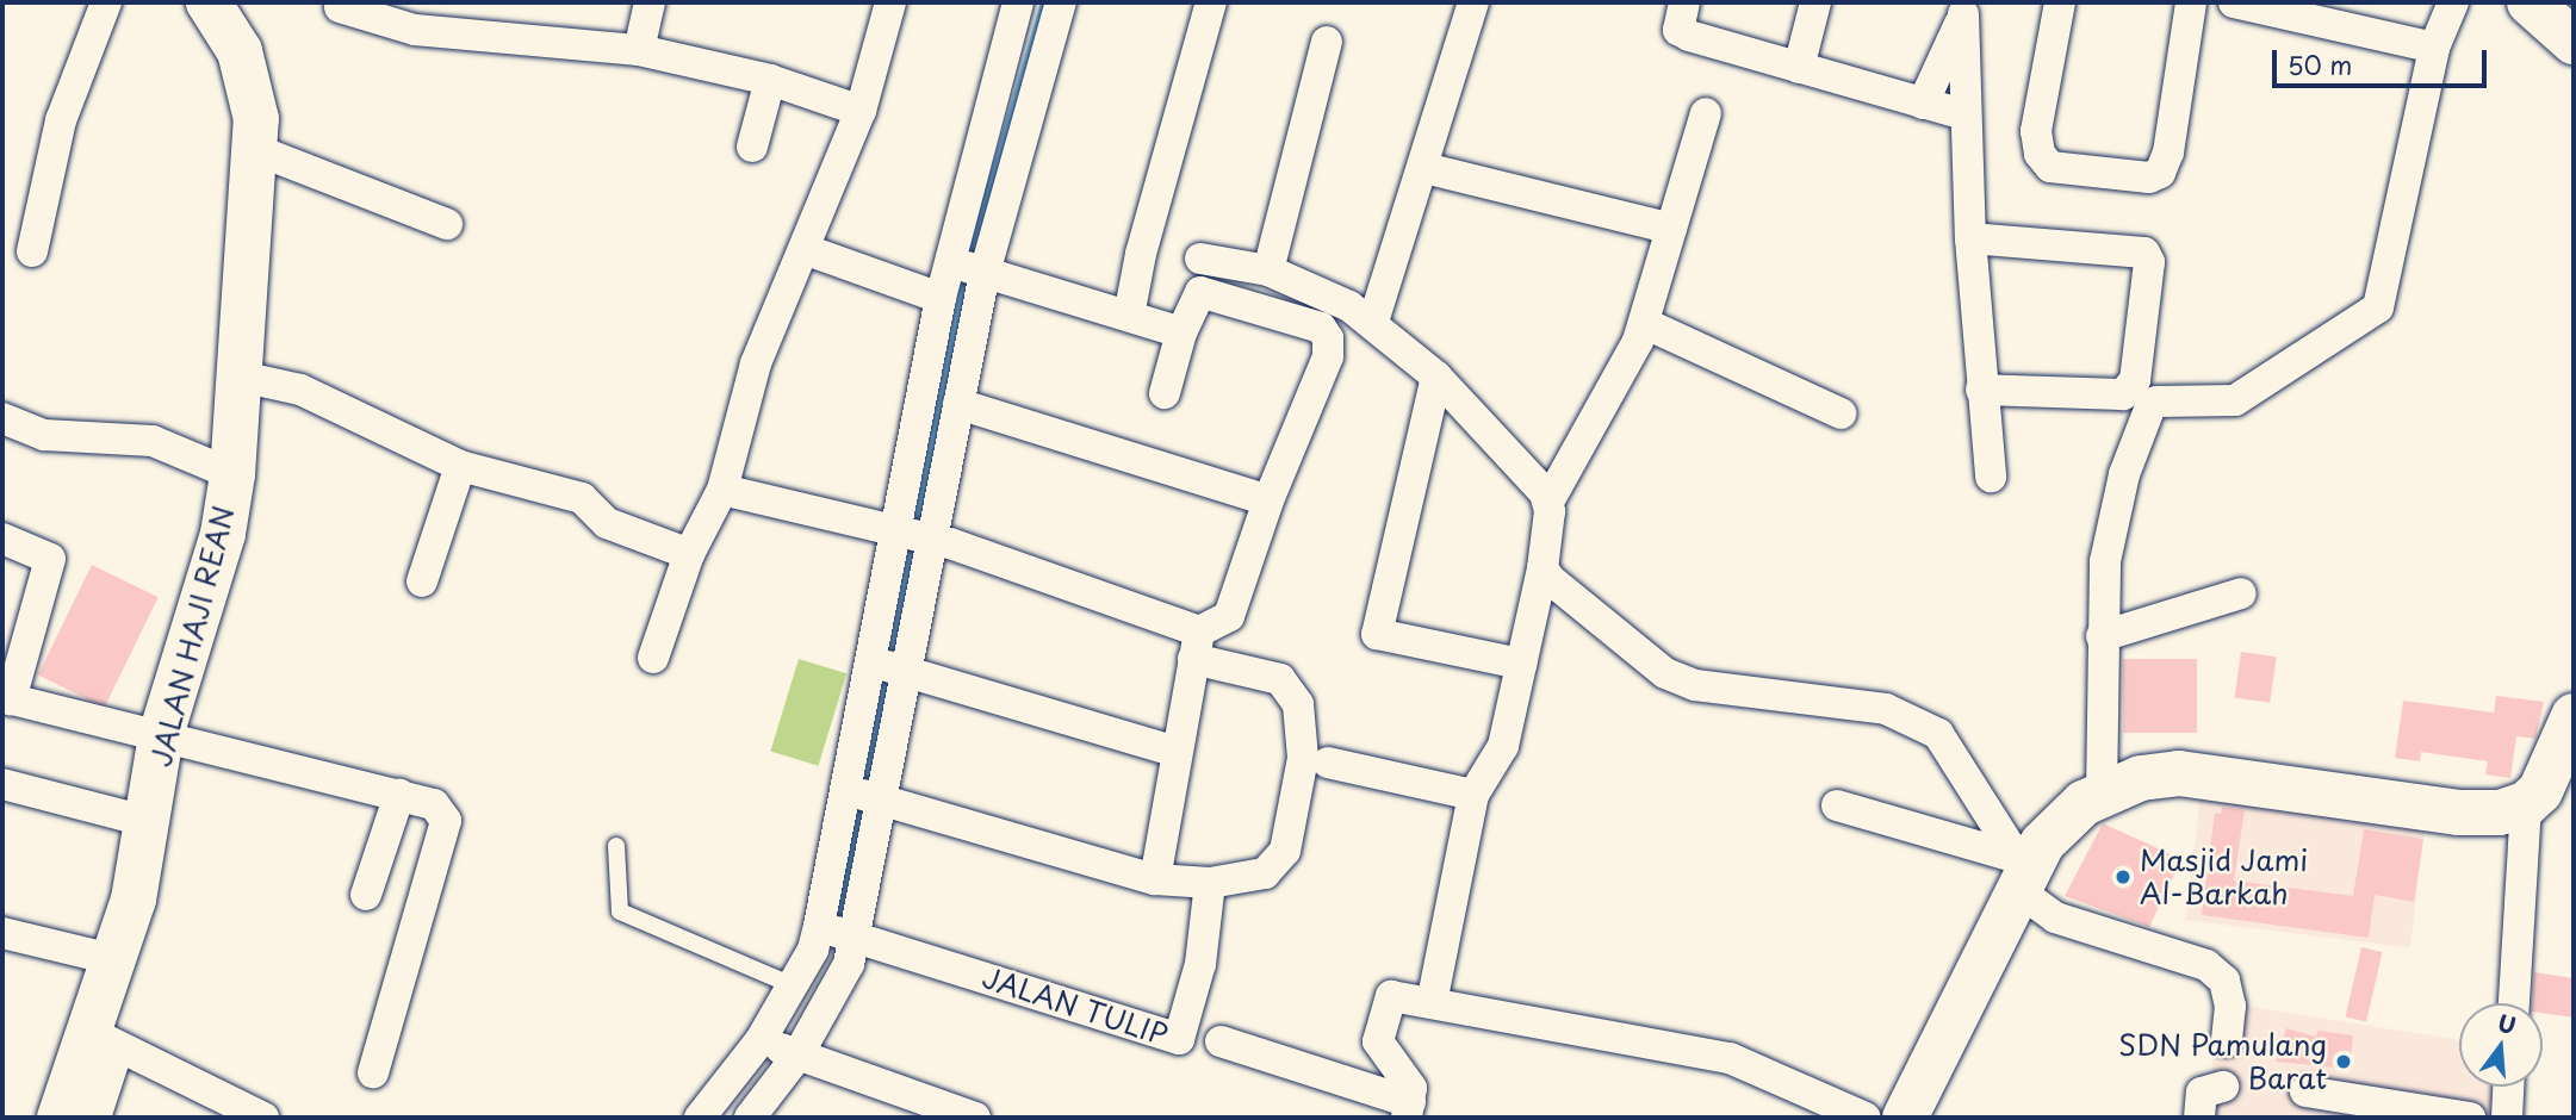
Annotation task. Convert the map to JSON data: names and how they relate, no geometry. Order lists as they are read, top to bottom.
{
  "streets": {
    "street": ["JALAN HAJI REAN", "JALAN TULIP"]
  },
  "places": ["Masjid Jami Al-Barkah", "SDN Pamulang Barat"],
  "scale_bar": "50 m",
  "north": "top"
}
